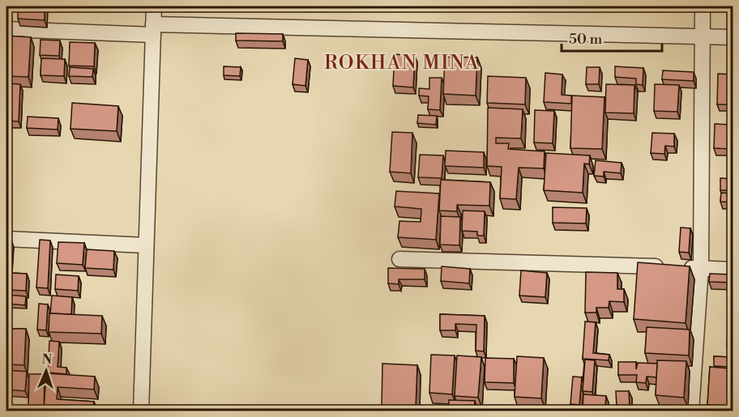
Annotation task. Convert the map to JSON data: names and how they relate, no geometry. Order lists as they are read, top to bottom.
{
  "districts": ["ROKHAN MINA"],
  "scale_bar": "50 m",
  "north": "top"
}
